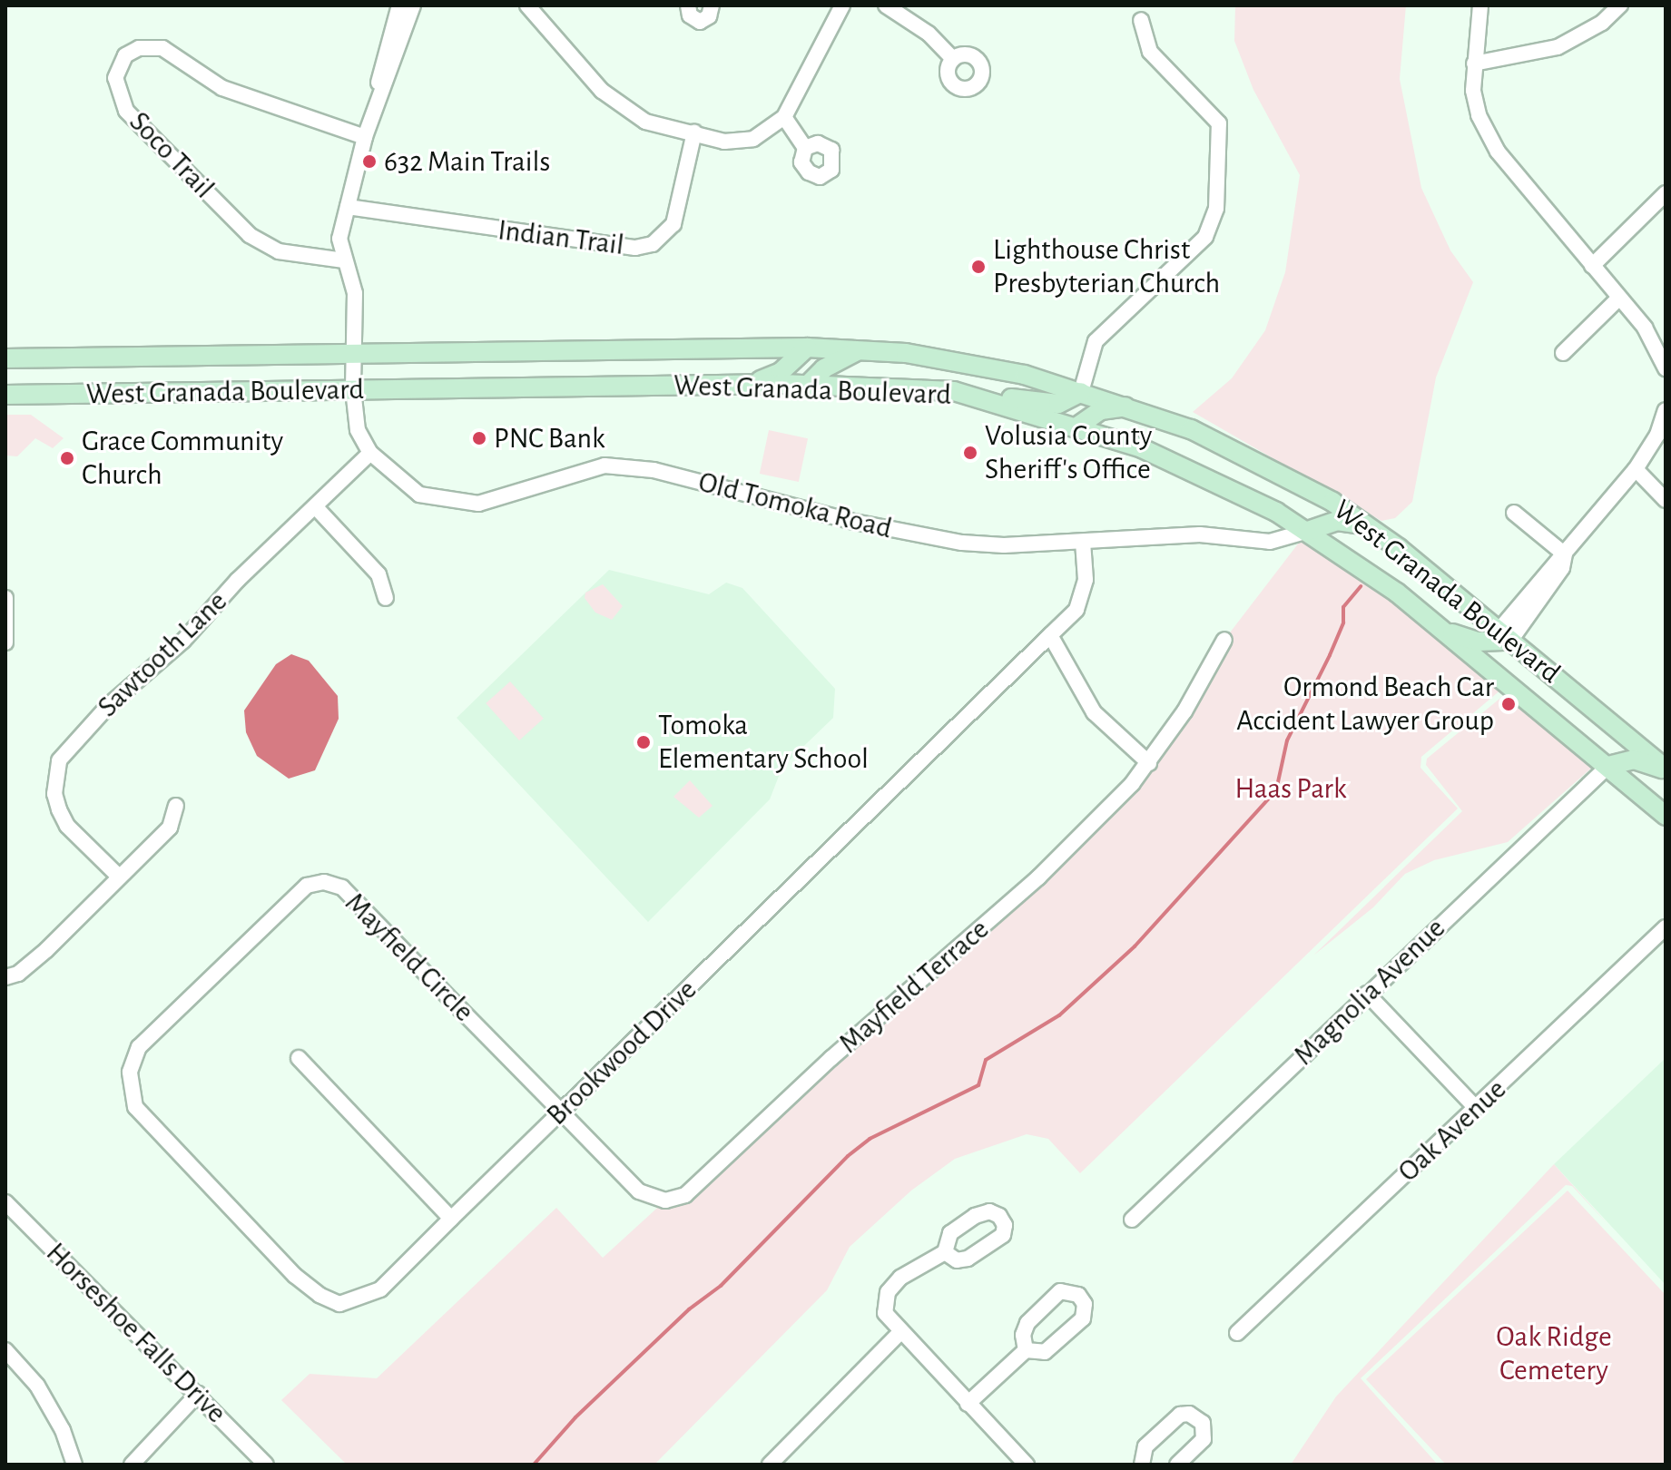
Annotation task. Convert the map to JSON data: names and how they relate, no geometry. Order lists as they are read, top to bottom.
{
  "streets": {
    "main road": ["West Granada Boulevard"],
    "street": [
      "Soco Trail",
      "Indian Trail",
      "Old Tomoka Road",
      "Sawtooth Lane",
      "Mayfield Circle",
      "Mayfield Terrace",
      "Magnolia Avenue",
      "Brookwood Drive",
      "Oak Avenue",
      "Horseshoe Falls Drive"
    ]
  },
  "crossings": [
    ["Soco Trail", "Old Tomoka Road"],
    ["Indian Trail", "Old Tomoka Road"],
    ["West Granada Boulevard", "Old Tomoka Road"],
    ["West Granada Boulevard", "Magnolia Avenue"],
    ["Old Tomoka Road", "Sawtooth Lane"],
    ["Old Tomoka Road", "Brookwood Drive"],
    ["Mayfield Circle", "Mayfield Terrace"],
    ["Mayfield Circle", "Brookwood Drive"],
    ["Mayfield Terrace", "Brookwood Drive"]
  ],
  "parks": ["Haas Park", "Oak Ridge Cemetery"],
  "places": [
    "632 Main Trails",
    "Lighthouse Christ Presbyterian Church",
    "PNC Bank",
    "Volusia County Sheriff's Office",
    "Grace Community Church",
    "Ormond Beach Car Accident Lawyer Group",
    "Tomoka Elementary School"
  ]
}
